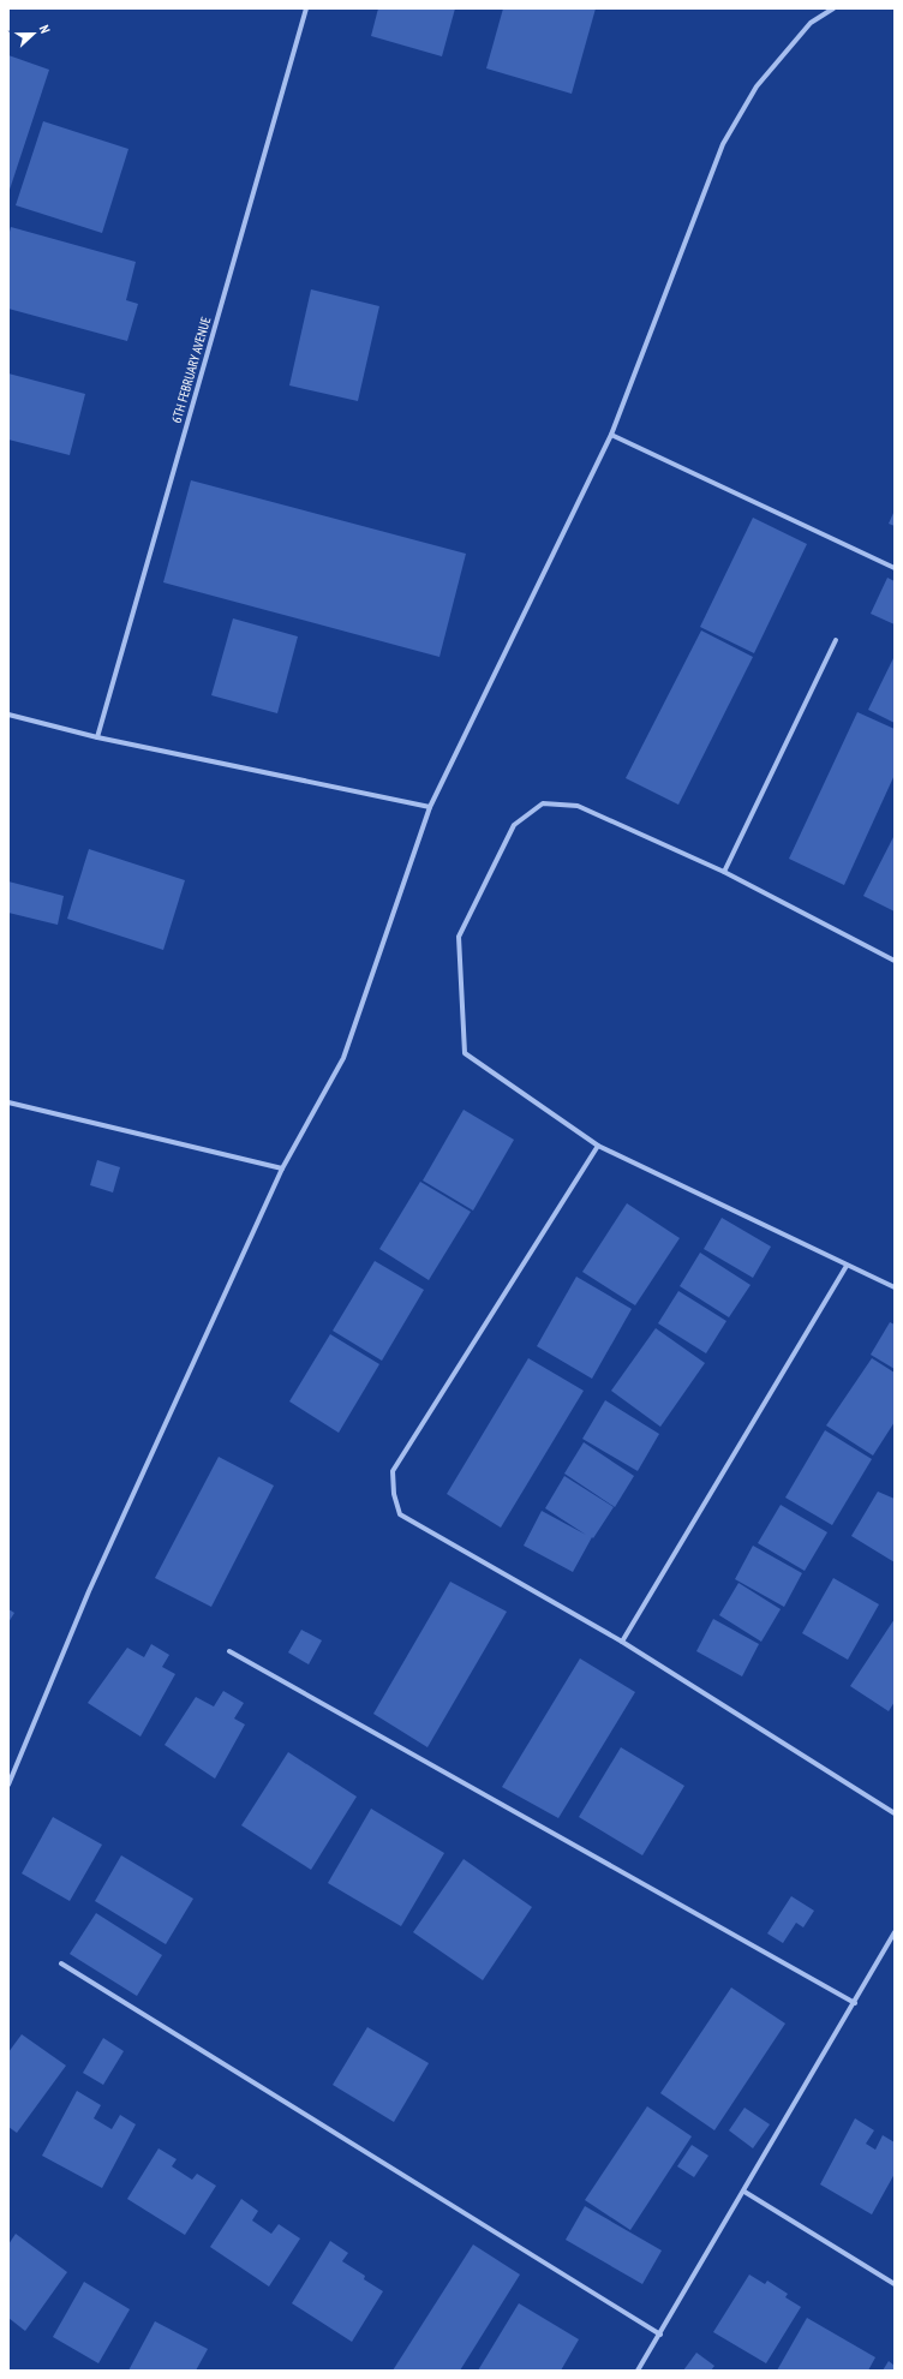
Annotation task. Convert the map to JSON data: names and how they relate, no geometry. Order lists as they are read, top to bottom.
{
  "streets": {
    "street": ["6TH FEBRUARY AVENUE"]
  },
  "north": "right"
}
